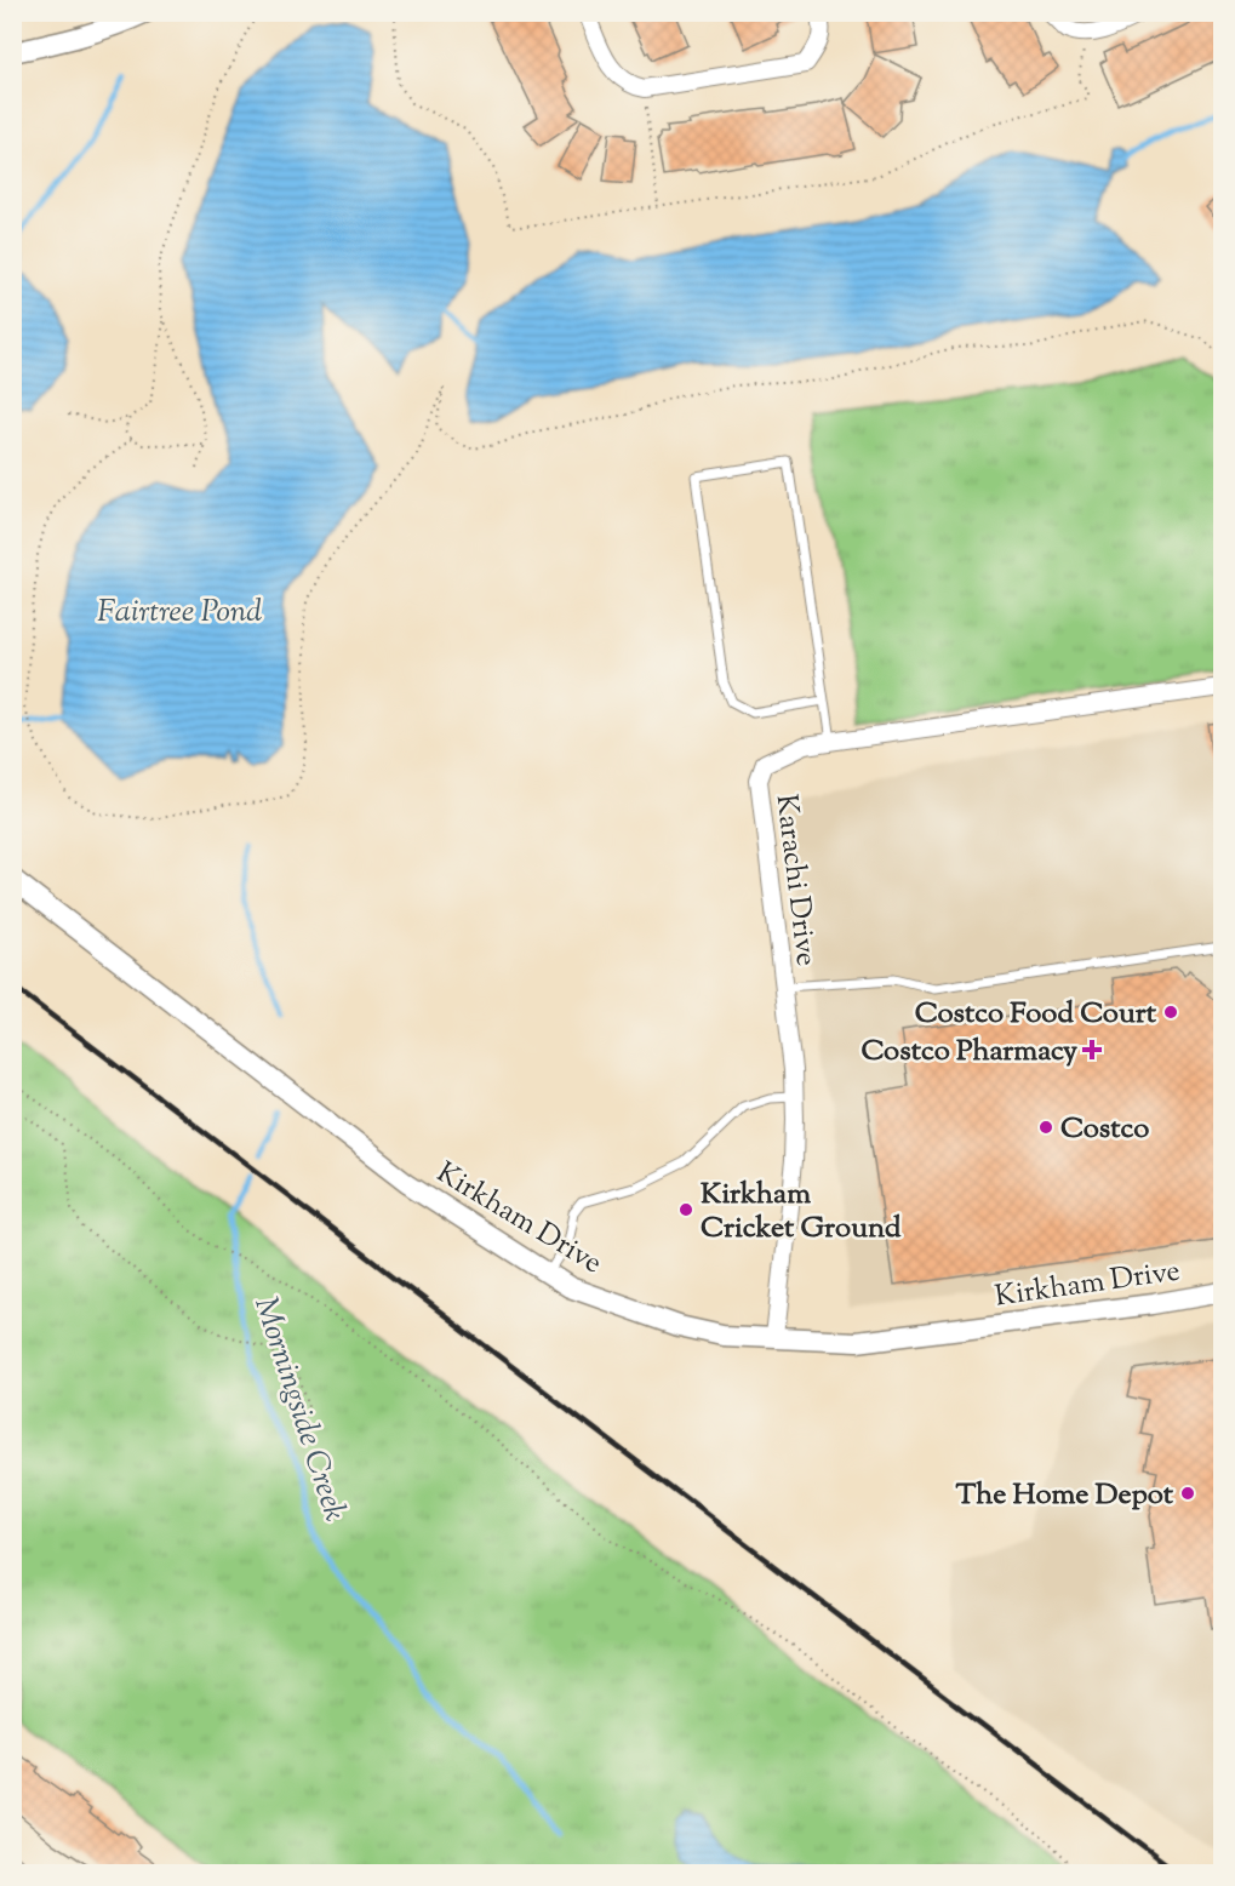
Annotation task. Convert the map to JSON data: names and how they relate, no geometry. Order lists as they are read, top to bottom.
{
  "streets": {
    "street": ["Karachi Drive", "Kirkham Drive"]
  },
  "crossings": [
    ["Karachi Drive", "Kirkham Drive"]
  ],
  "water": ["Fairtree Pond", "Morningside Creek"],
  "places": {
    "other": [
      "Costco Food Court",
      "Costco",
      "Kirkham Cricket Ground",
      "The Home Depot"
    ],
    "health": ["Costco Pharmacy"]
  }
}
